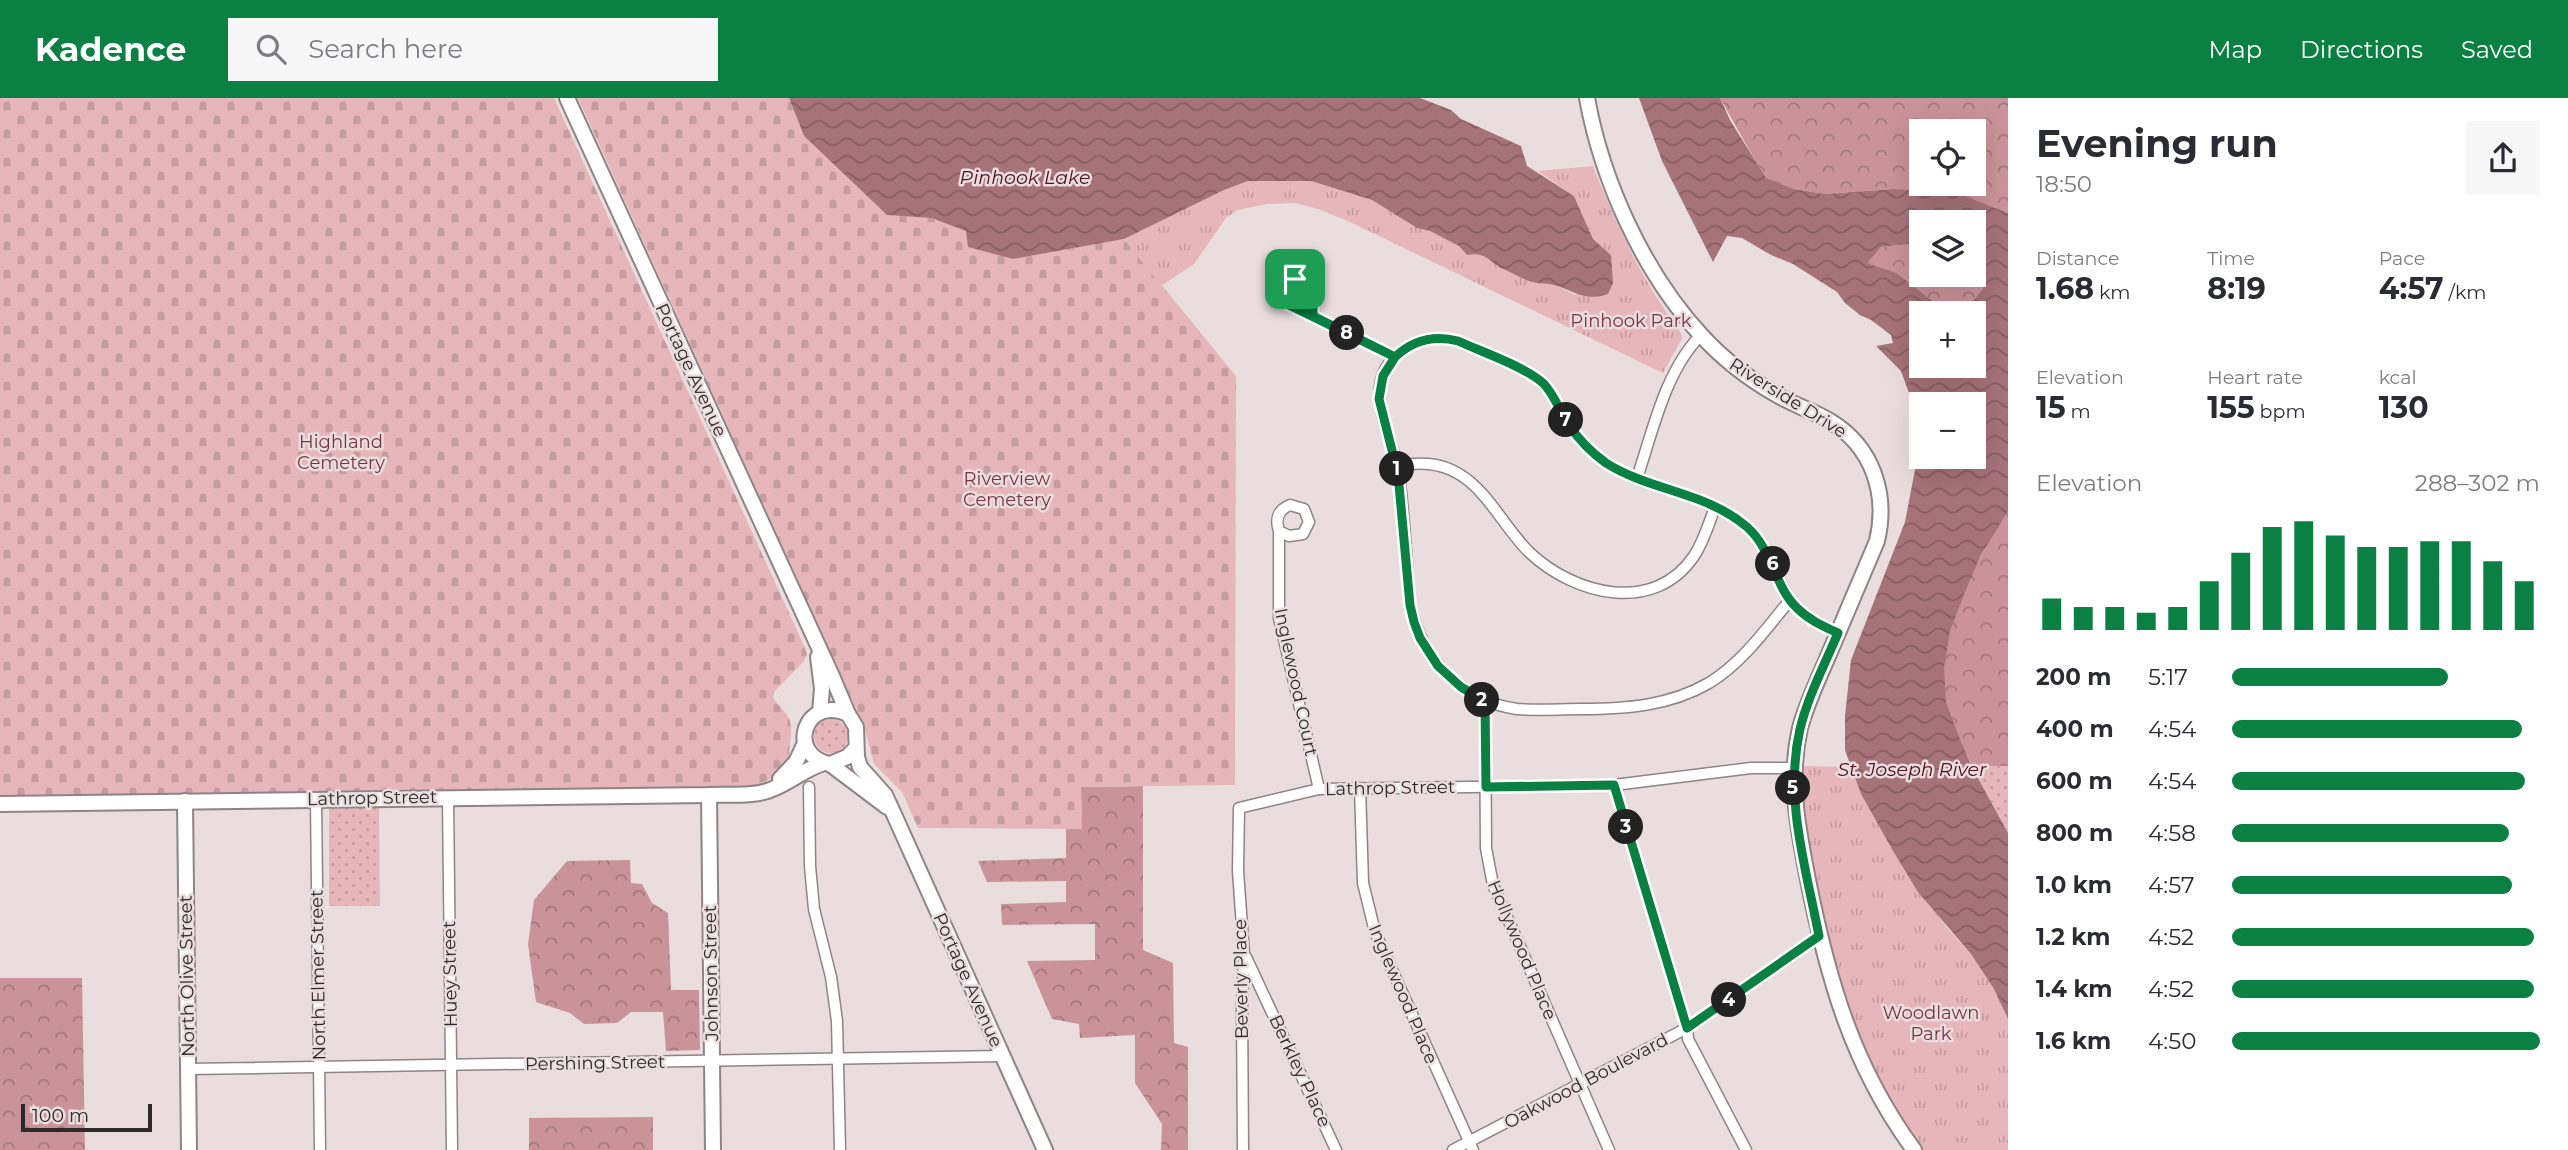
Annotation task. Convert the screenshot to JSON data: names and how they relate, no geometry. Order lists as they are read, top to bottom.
{
  "streets": {
    "street": [
      "Portage Avenue",
      "Riverside Drive",
      "Inglewood Court",
      "Lathrop Street",
      "Hollywood Place",
      "Johnson Street",
      "Huey Street",
      "North Elmer Street",
      "North Olive Street",
      "Beverly Place",
      "Inglewood Place",
      "Pershing Street",
      "Berkley Place",
      "Oakwood Boulevard"
    ]
  },
  "crossings": [
    ["Portage Avenue", "Lathrop Street"],
    ["Portage Avenue", "Pershing Street"],
    ["Riverside Drive", "Lathrop Street"],
    ["Riverside Drive", "Oakwood Boulevard"],
    ["Inglewood Court", "Lathrop Street"],
    ["Lathrop Street", "Hollywood Place"],
    ["Lathrop Street", "Johnson Street"],
    ["Lathrop Street", "Huey Street"],
    ["Lathrop Street", "North Elmer Street"],
    ["Lathrop Street", "North Olive Street"],
    ["Lathrop Street", "Beverly Place"],
    ["Lathrop Street", "Inglewood Place"],
    ["Hollywood Place", "Oakwood Boulevard"],
    ["Johnson Street", "Pershing Street"],
    ["Huey Street", "Pershing Street"],
    ["North Elmer Street", "Pershing Street"],
    ["North Olive Street", "Pershing Street"],
    ["Beverly Place", "Berkley Place"],
    ["Inglewood Place", "Oakwood Boulevard"]
  ],
  "water": ["Pinhook Lake", "St. Joseph River"],
  "parks": [
    "Pinhook Park",
    "Highland Cemetery",
    "Riverview Cemetery",
    "Woodlawn Park"
  ],
  "scale_bar": "100 m",
  "page": {
    "header": "Kadence",
    "search": "Search here",
    "nav": ["Map", "Directions", "Saved"],
    "heading": ["Evening run", "18:50"],
    "map_buttons": ["+", "−"],
    "stats": [
      ["Distance", "1.68 km"],
      ["Time", "8:19"],
      ["Pace", "4:57 /km"],
      ["Elevation", "15 m"],
      ["Heart rate", "155 bpm"],
      ["kcal", "130"]
    ],
    "pins": [
      "8",
      "7",
      "1",
      "6",
      "2",
      "5",
      "3",
      "4"
    ],
    "chart": ["Elevation", "288–302 m"],
    "list": [
      {
        "name": "200 m",
        "note": "5:17"
      },
      {
        "name": "400 m",
        "note": "4:54"
      },
      {
        "name": "600 m",
        "note": "4:54"
      },
      {
        "name": "800 m",
        "note": "4:58"
      },
      {
        "name": "1.0 km",
        "note": "4:57"
      },
      {
        "name": "1.2 km",
        "note": "4:52"
      },
      {
        "name": "1.4 km",
        "note": "4:52"
      },
      {
        "name": "1.6 km",
        "note": "4:50"
      }
    ],
    "scale": "100 m"
  }
}
